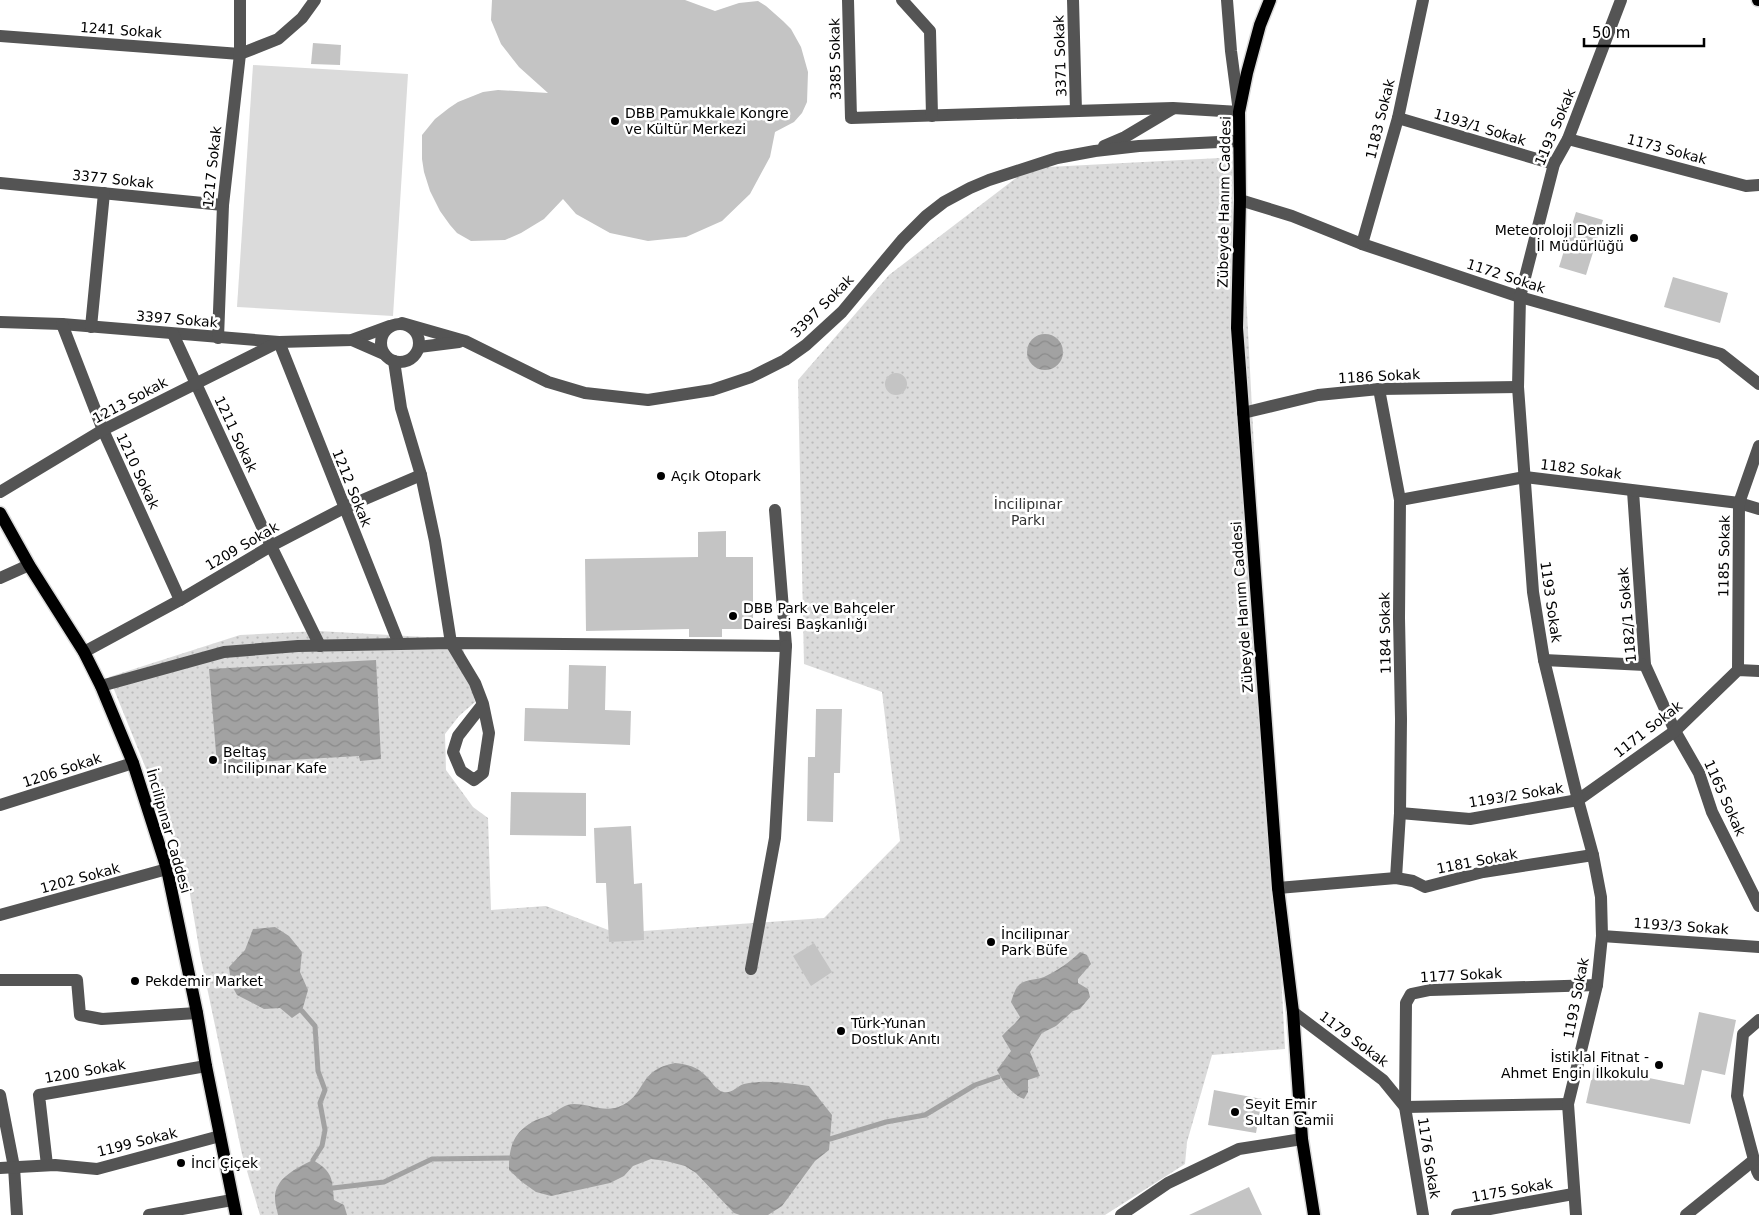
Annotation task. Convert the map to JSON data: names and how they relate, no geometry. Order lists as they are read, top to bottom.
{
  "streets": {
    "main road": ["Zübeyde Hanım Caddesi", "İncilipınar Caddesi"],
    "street": [
      "1241 Sokak",
      "3371 Sokak",
      "3385 Sokak",
      "1183 Sokak",
      "1193/1 Sokak",
      "1193 Sokak",
      "1173 Sokak",
      "1217 Sokak",
      "3377 Sokak",
      "1172 Sokak",
      "3397 Sokak",
      "1186 Sokak",
      "1213 Sokak",
      "1211 Sokak",
      "1182 Sokak",
      "1210 Sokak",
      "1212 Sokak",
      "1209 Sokak",
      "1185 Sokak",
      "1182/1 Sokak",
      "1184 Sokak",
      "1171 Sokak",
      "1206 Sokak",
      "1193/2 Sokak",
      "1165 Sokak",
      "1181 Sokak",
      "1202 Sokak",
      "1193/3 Sokak",
      "1177 Sokak",
      "1179 Sokak",
      "1200 Sokak",
      "1199 Sokak",
      "1176 Sokak",
      "1175 Sokak"
    ]
  },
  "crossings": [
    ["1241 Sokak", "1217 Sokak"],
    ["1183 Sokak", "1193/1 Sokak"],
    ["1183 Sokak", "1172 Sokak"],
    ["1193/1 Sokak", "1193 Sokak"],
    ["1193 Sokak", "1173 Sokak"],
    ["1193 Sokak", "1172 Sokak"],
    ["1193 Sokak", "1186 Sokak"],
    ["1193 Sokak", "1182 Sokak"],
    ["1193 Sokak", "1171 Sokak"],
    ["1193 Sokak", "1193/2 Sokak"],
    ["1193 Sokak", "1181 Sokak"],
    ["1193 Sokak", "1193/3 Sokak"],
    ["1193 Sokak", "1177 Sokak"],
    ["1193 Sokak", "1175 Sokak"],
    ["1217 Sokak", "3377 Sokak"],
    ["1217 Sokak", "3397 Sokak"],
    ["Zübeyde Hanım Caddesi", "1172 Sokak"],
    ["Zübeyde Hanım Caddesi", "1186 Sokak"],
    ["Zübeyde Hanım Caddesi", "1181 Sokak"],
    ["Zübeyde Hanım Caddesi", "1179 Sokak"],
    ["3397 Sokak", "1213 Sokak"],
    ["3397 Sokak", "1211 Sokak"],
    ["3397 Sokak", "1210 Sokak"],
    ["3397 Sokak", "1212 Sokak"],
    ["1186 Sokak", "1184 Sokak"],
    ["1213 Sokak", "1211 Sokak"],
    ["1213 Sokak", "1210 Sokak"],
    ["1213 Sokak", "1212 Sokak"],
    ["1211 Sokak", "1209 Sokak"],
    ["1182 Sokak", "1185 Sokak"],
    ["1182 Sokak", "1182/1 Sokak"],
    ["1182 Sokak", "1184 Sokak"],
    ["1210 Sokak", "1209 Sokak"],
    ["1212 Sokak", "1209 Sokak"],
    ["1209 Sokak", "İncilipınar Caddesi"],
    ["1185 Sokak", "1171 Sokak"],
    ["1182/1 Sokak", "1171 Sokak"],
    ["1182/1 Sokak", "1165 Sokak"],
    ["1184 Sokak", "1193/2 Sokak"],
    ["1184 Sokak", "1181 Sokak"],
    ["1171 Sokak", "1193/2 Sokak"],
    ["1171 Sokak", "1165 Sokak"],
    ["1206 Sokak", "İncilipınar Caddesi"],
    ["İncilipınar Caddesi", "1202 Sokak"],
    ["İncilipınar Caddesi", "1200 Sokak"],
    ["İncilipınar Caddesi", "1199 Sokak"],
    ["1177 Sokak", "1179 Sokak"],
    ["1177 Sokak", "1176 Sokak"],
    ["1179 Sokak", "1176 Sokak"],
    ["1200 Sokak", "1199 Sokak"]
  ],
  "parks": ["İncilipınar Parkı"],
  "places": [
    "DBB Pamukkale Kongre ve Kültür Merkezi",
    "Meteoroloji Denizli İl Müdürlüğü",
    "Açık Otopark",
    "DBB Park ve Bahçeler Dairesi Başkanlığı",
    "Beltaş İncilipınar Kafe",
    "İncilipınar Park Büfe",
    "Pekdemir Market",
    "Türk-Yunan Dostluk Anıtı",
    "İstiklal Fitnat - Ahmet Engin İlkokulu",
    "Seyit Emir Sultan Camii",
    "İnci Çiçek"
  ],
  "scale_bar": "50 m"
}
